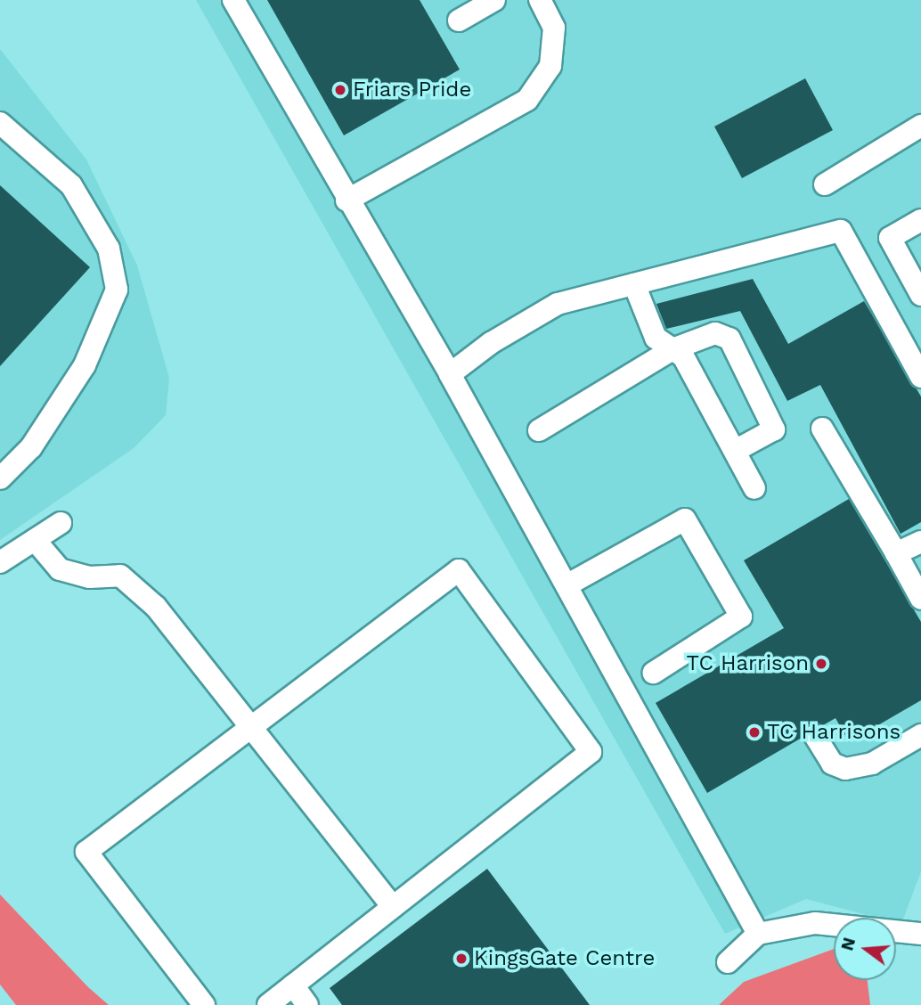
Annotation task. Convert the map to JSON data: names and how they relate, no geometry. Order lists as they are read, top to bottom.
{
  "places": [
    "Friars Pride",
    "TC Harrison",
    "TC Harrisons",
    "KingsGate Centre"
  ],
  "north": "left"
}
